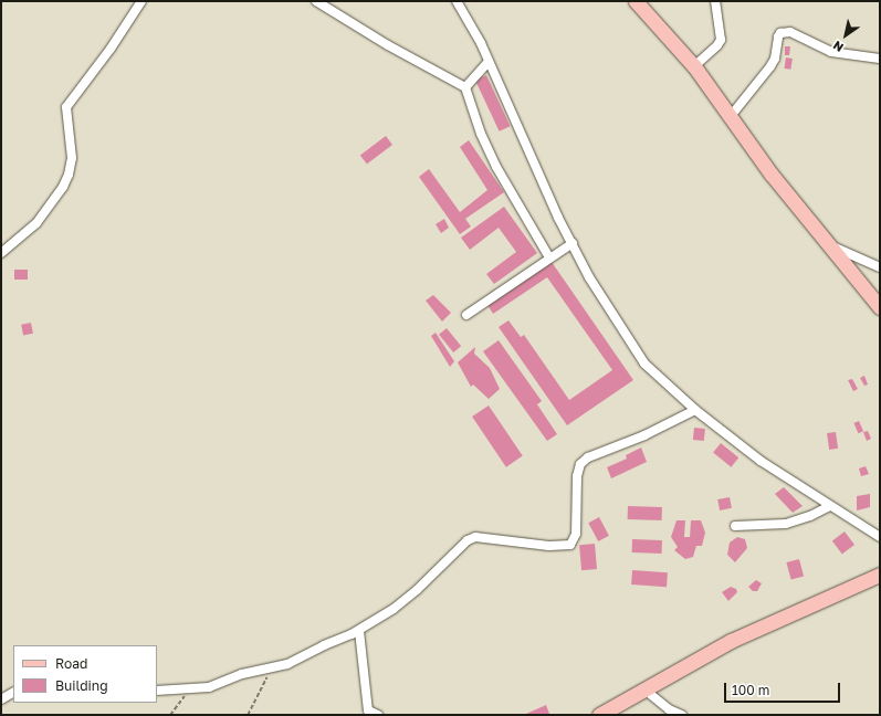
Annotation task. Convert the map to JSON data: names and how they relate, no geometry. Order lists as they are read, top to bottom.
{
  "legend": ["Road", "Building"],
  "scale_bar": "100 m",
  "north": "bottom left"
}
